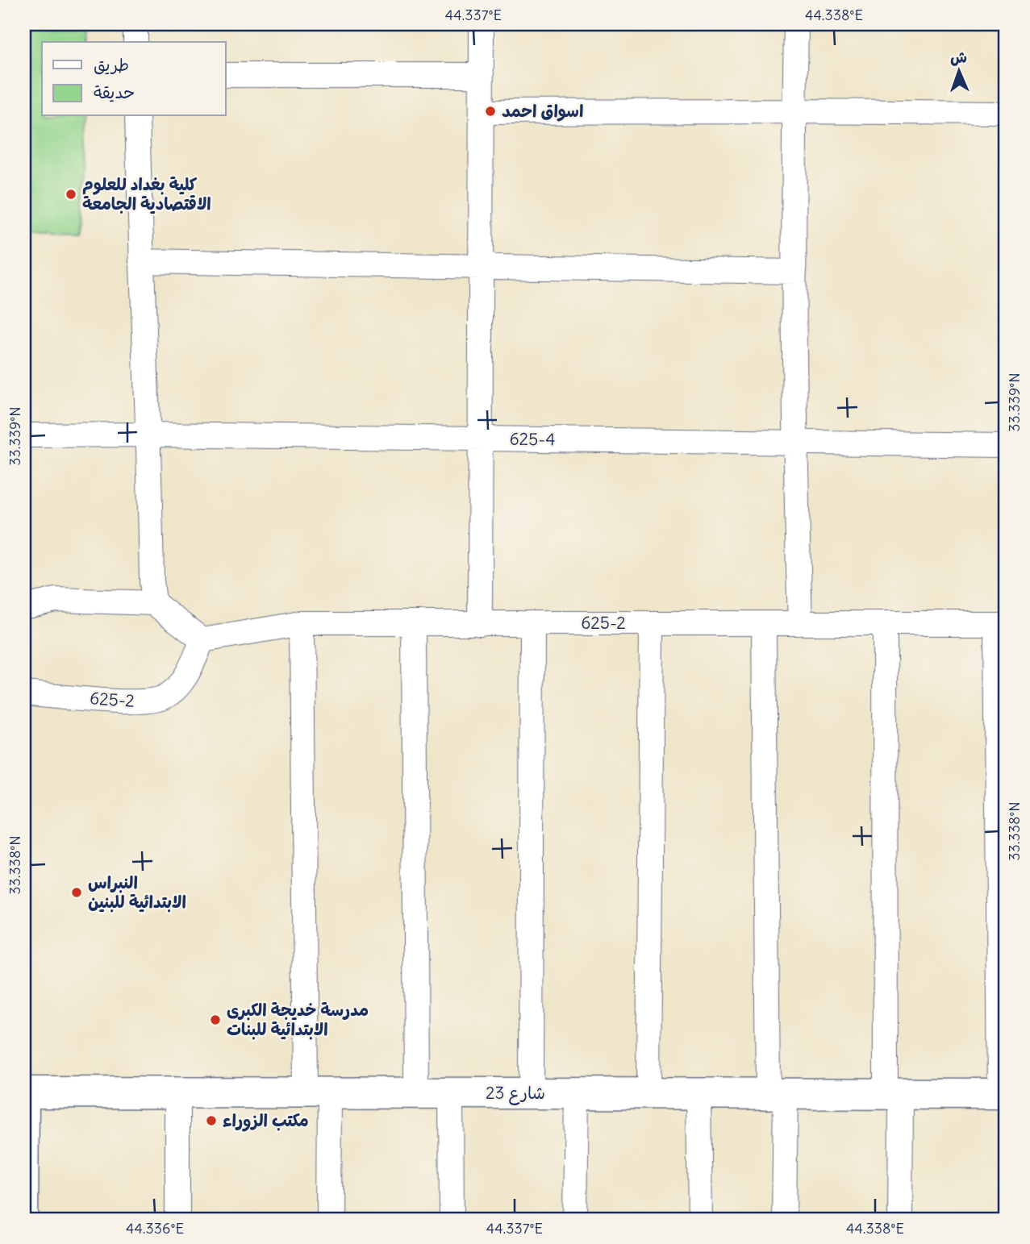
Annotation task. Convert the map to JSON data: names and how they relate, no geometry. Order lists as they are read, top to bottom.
{
  "streets": {
    "street": ["625-4", "625-2", "شارع 23"]
  },
  "places": [
    "اسواق احمد",
    "كلية بغداد للعلوم الاقتصادية الجامعة",
    "النبراس الابتدائية للبنين",
    "مدرسة خديجة الكبرى الابتدائية للبنات",
    "مكتب الزوراء"
  ],
  "legend": ["طريق", "حديقة"],
  "north": "top",
  "coordinates": [
    "44.337°E",
    "44.338°E",
    "33.339°N",
    "33.338°N",
    "44.336°E"
  ]
}
